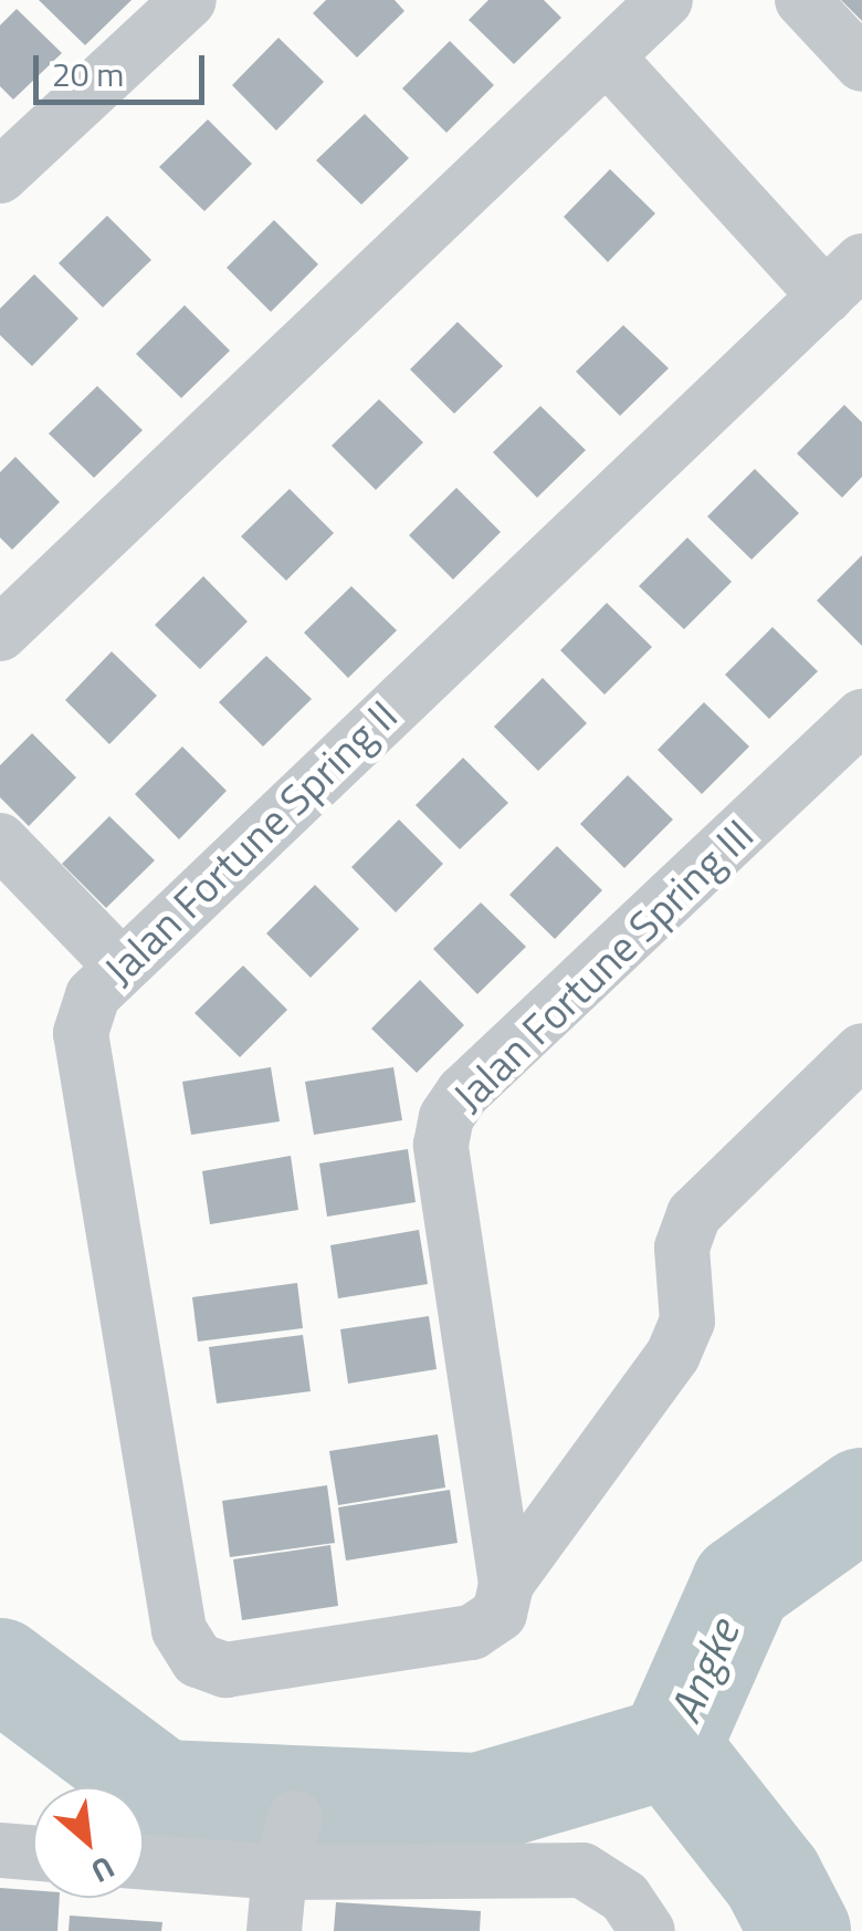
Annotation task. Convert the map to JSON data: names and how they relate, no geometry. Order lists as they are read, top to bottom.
{
  "streets": {
    "street": ["Jalan Fortune Spring II", "Jalan Fortune Spring III"]
  },
  "crossings": [
    ["Jalan Fortune Spring II", "Jalan Fortune Spring III"]
  ],
  "water": ["Angke"],
  "scale_bar": "20 m",
  "north": "bottom right"
}
